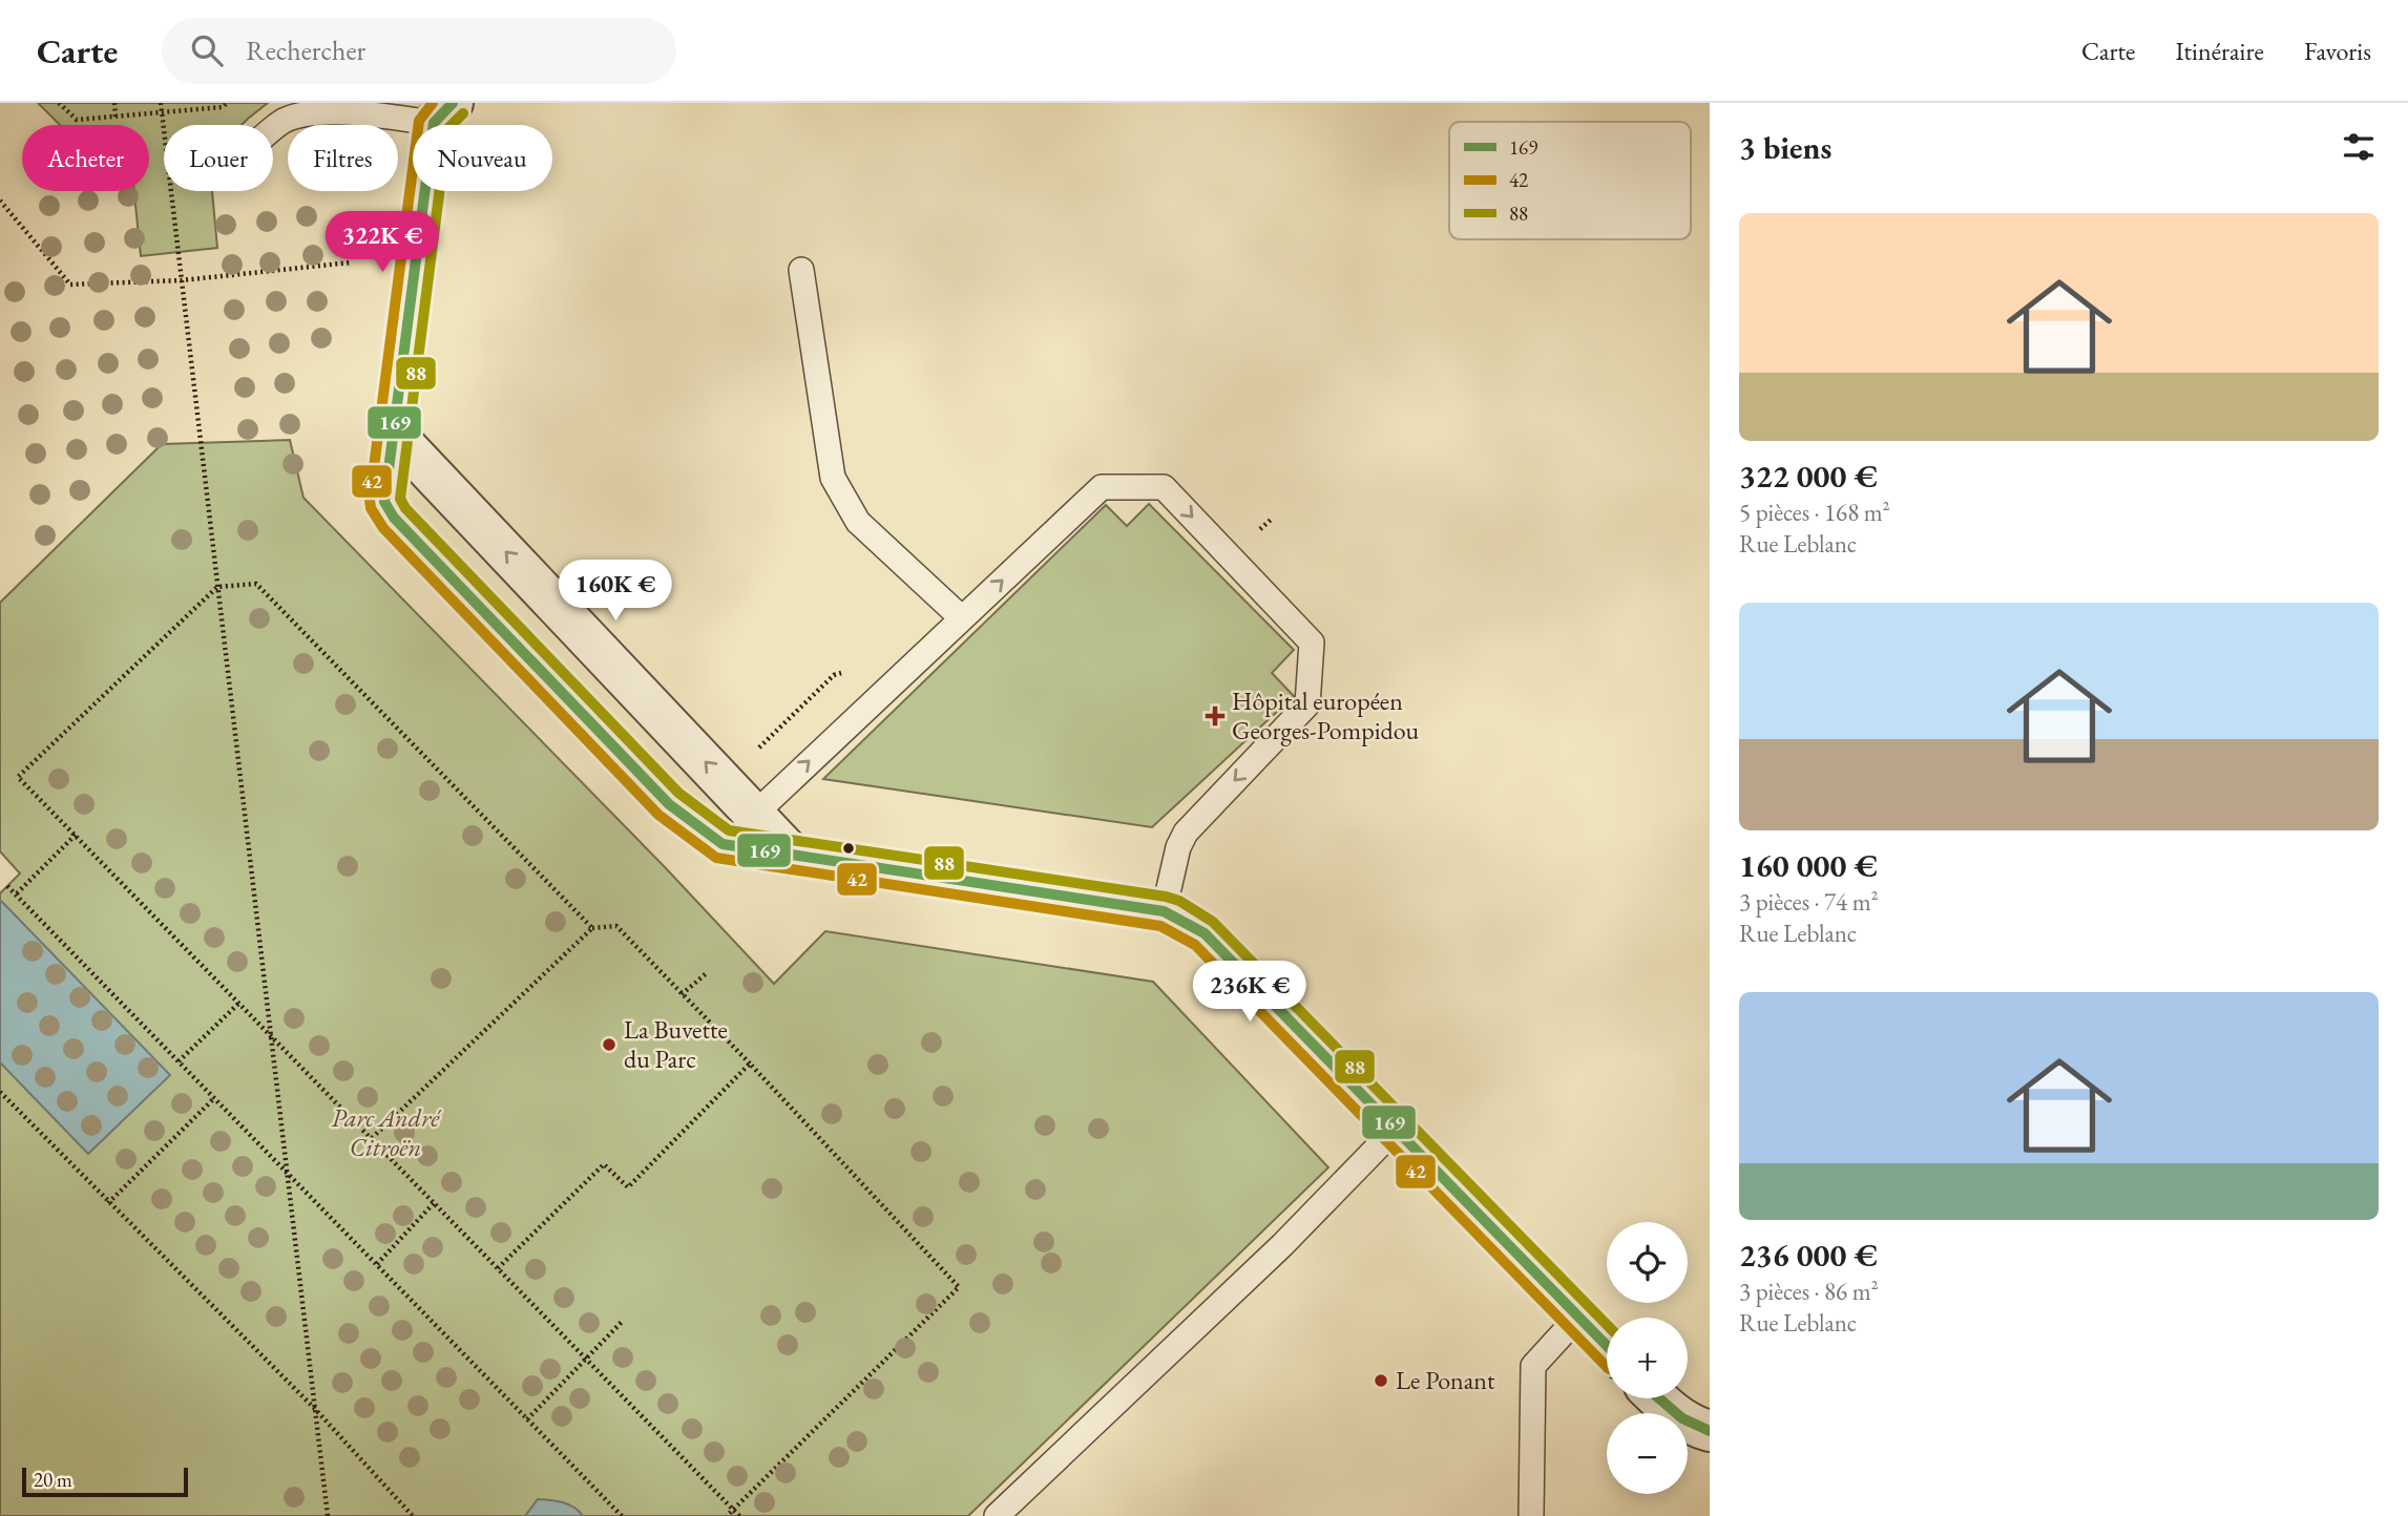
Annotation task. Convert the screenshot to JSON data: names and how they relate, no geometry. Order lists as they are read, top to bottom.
{
  "parks": ["Parc André Citroën"],
  "places": {
    "health": ["Hôpital européen Georges-Pompidou"],
    "other": ["La Buvette du Parc", "Le Ponant"]
  },
  "lines": ["transit line 169", "transit line 42", "transit line 88"],
  "legend": ["169", "42", "88"],
  "scale_bar": "20 m",
  "page": {
    "header": "Carte",
    "search": "Rechercher",
    "nav": ["Carte", "Itinéraire", "Favoris"],
    "heading": "3 biens",
    "chip": [
      "Acheter",
      "Louer",
      "Filtres",
      "Nouveau"
    ],
    "list": [
      {
        "name": "322 000 €",
        "note": "5 pièces · 168 m² · Rue Leblanc"
      },
      {
        "name": "160 000 €",
        "note": "3 pièces · 74 m² · Rue Leblanc"
      },
      {
        "name": "236 000 €",
        "note": "3 pièces · 86 m² · Rue Leblanc"
      }
    ],
    "price": ["322K €", "160K €", "236K €"],
    "map_buttons": ["+", "−"],
    "scale": "20 m"
  }
}
